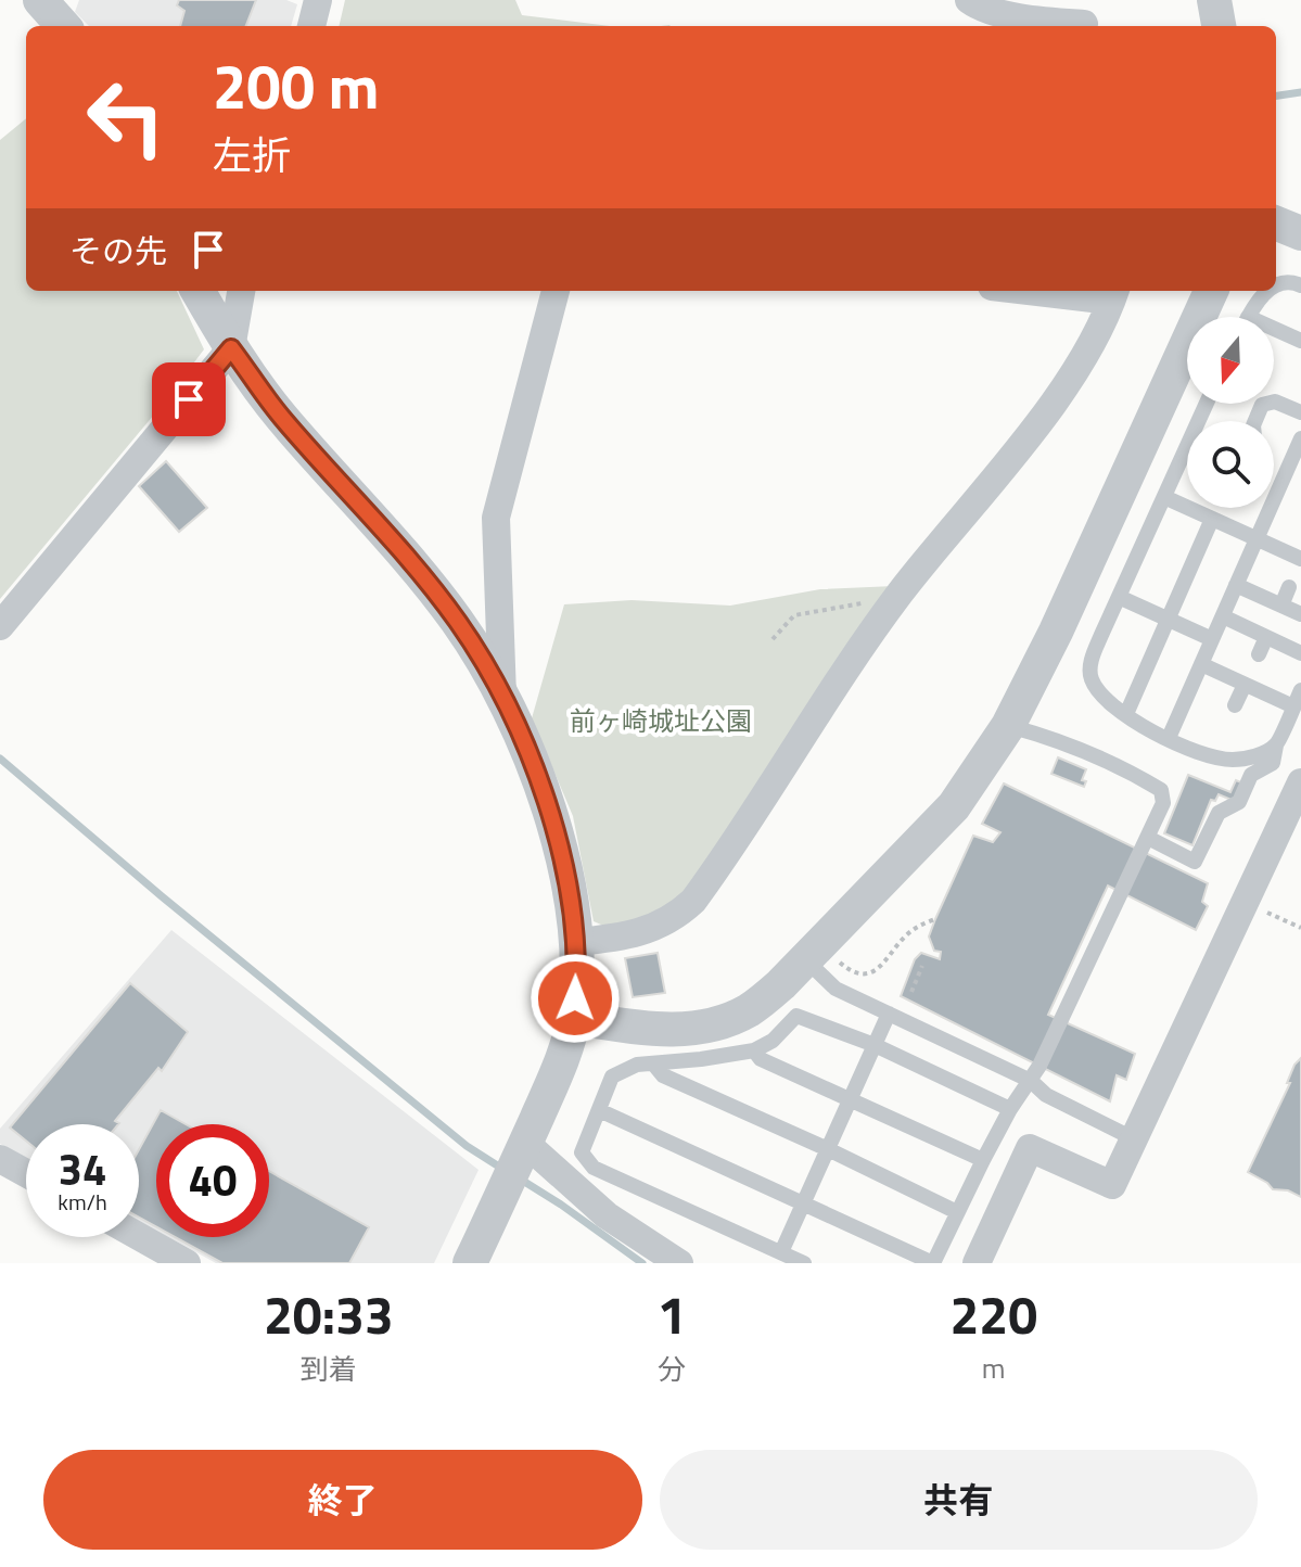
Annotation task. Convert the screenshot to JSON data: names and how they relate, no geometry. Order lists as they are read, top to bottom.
{
  "parks": ["前ヶ崎城址公園"],
  "north": "bottom",
  "page": {
    "turn": ["200 m", "左折"],
    "then": "その先",
    "speed": "34 km/h",
    "limit": "40",
    "eta": [
      "20:33",
      "到着",
      "1",
      "分",
      "220",
      "m"
    ],
    "buttons": ["終了", "共有"]
  }
}
